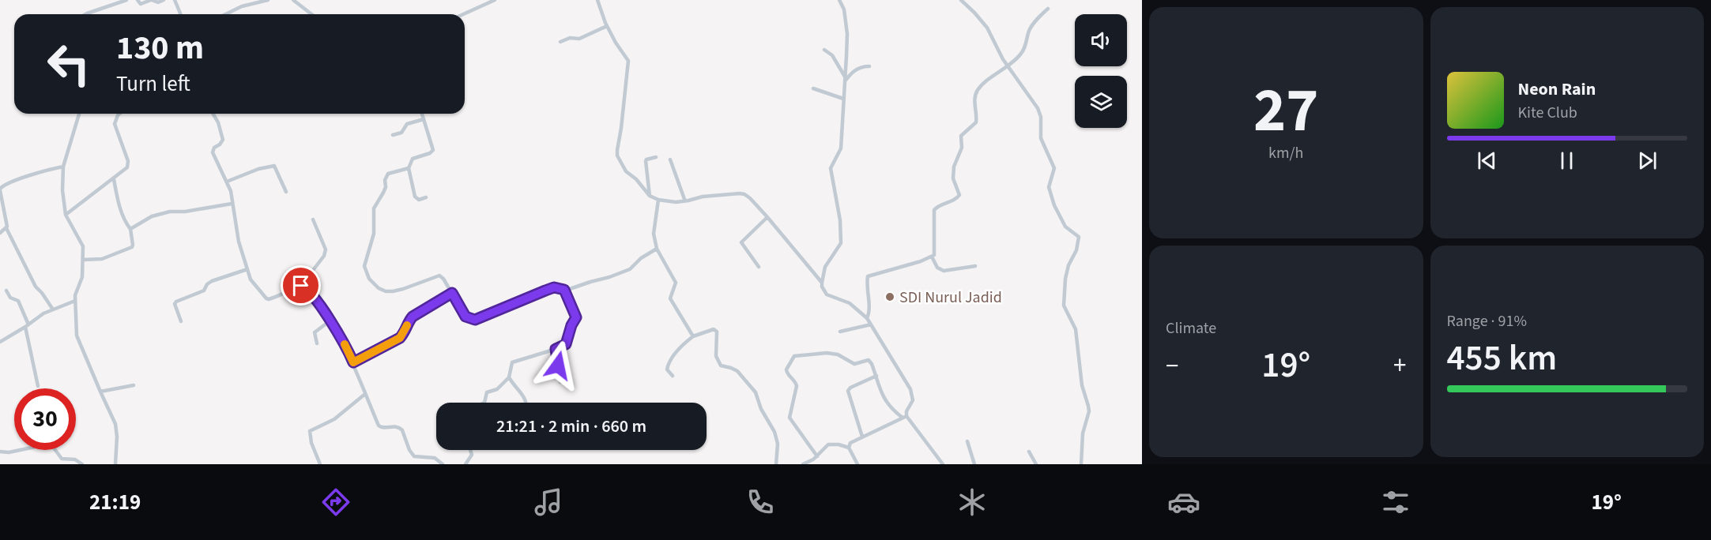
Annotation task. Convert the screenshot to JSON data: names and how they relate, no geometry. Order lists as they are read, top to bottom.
{
  "places": ["SDI Nurul Jadid"],
  "page": {
    "tile": [
      ["27", "km/h"],
      "Climate",
      ["Range · 91%", "455 km"]
    ],
    "turn": ["130 m", "Turn left"],
    "song": ["Neon Rain", "Kite Club"],
    "heat": ["−", "19°", "+"],
    "limit": "30",
    "trip": "21:21 · 2 min · 660 m",
    "tabs": ["21:19", "19°"]
  }
}
